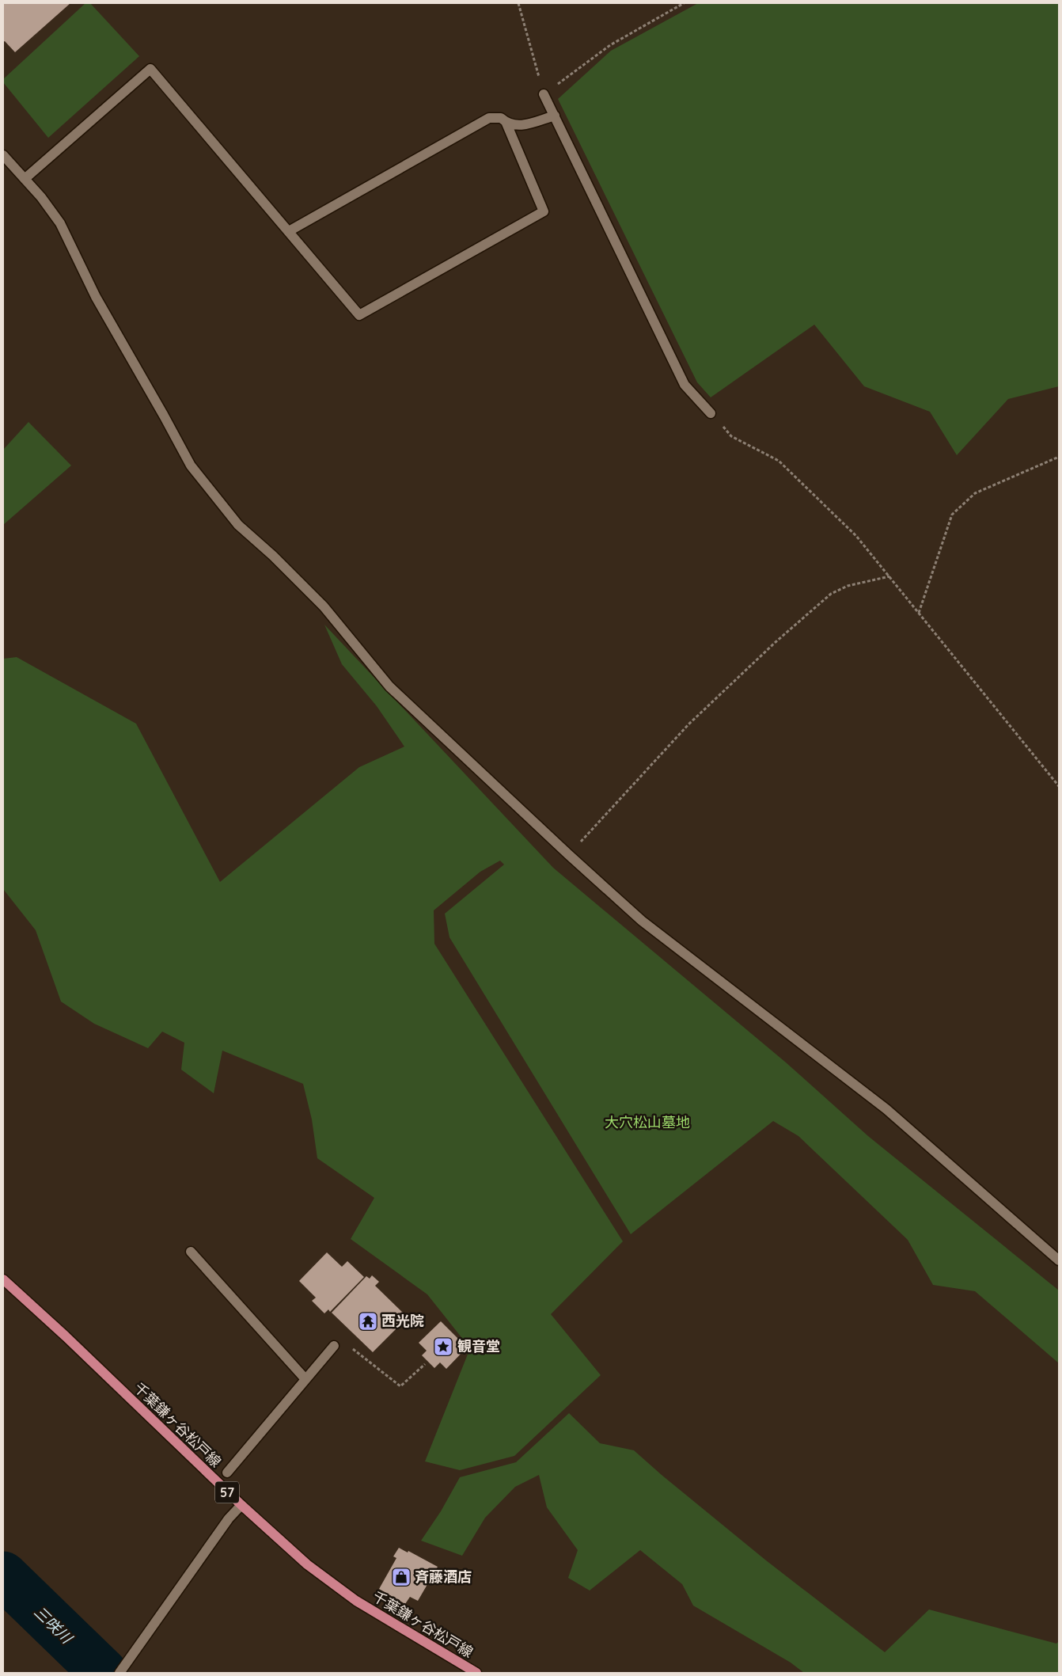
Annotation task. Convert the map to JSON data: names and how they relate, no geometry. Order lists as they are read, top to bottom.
{
  "streets": {
    "main road": ["千葉鎌ヶ谷松戸線", "57"]
  },
  "water": ["三咲川"],
  "parks": ["大穴松山墓地"],
  "places": {
    "temple": ["西光院"],
    "place": ["観音堂"],
    "shop": ["斉藤酒店"]
  }
}
